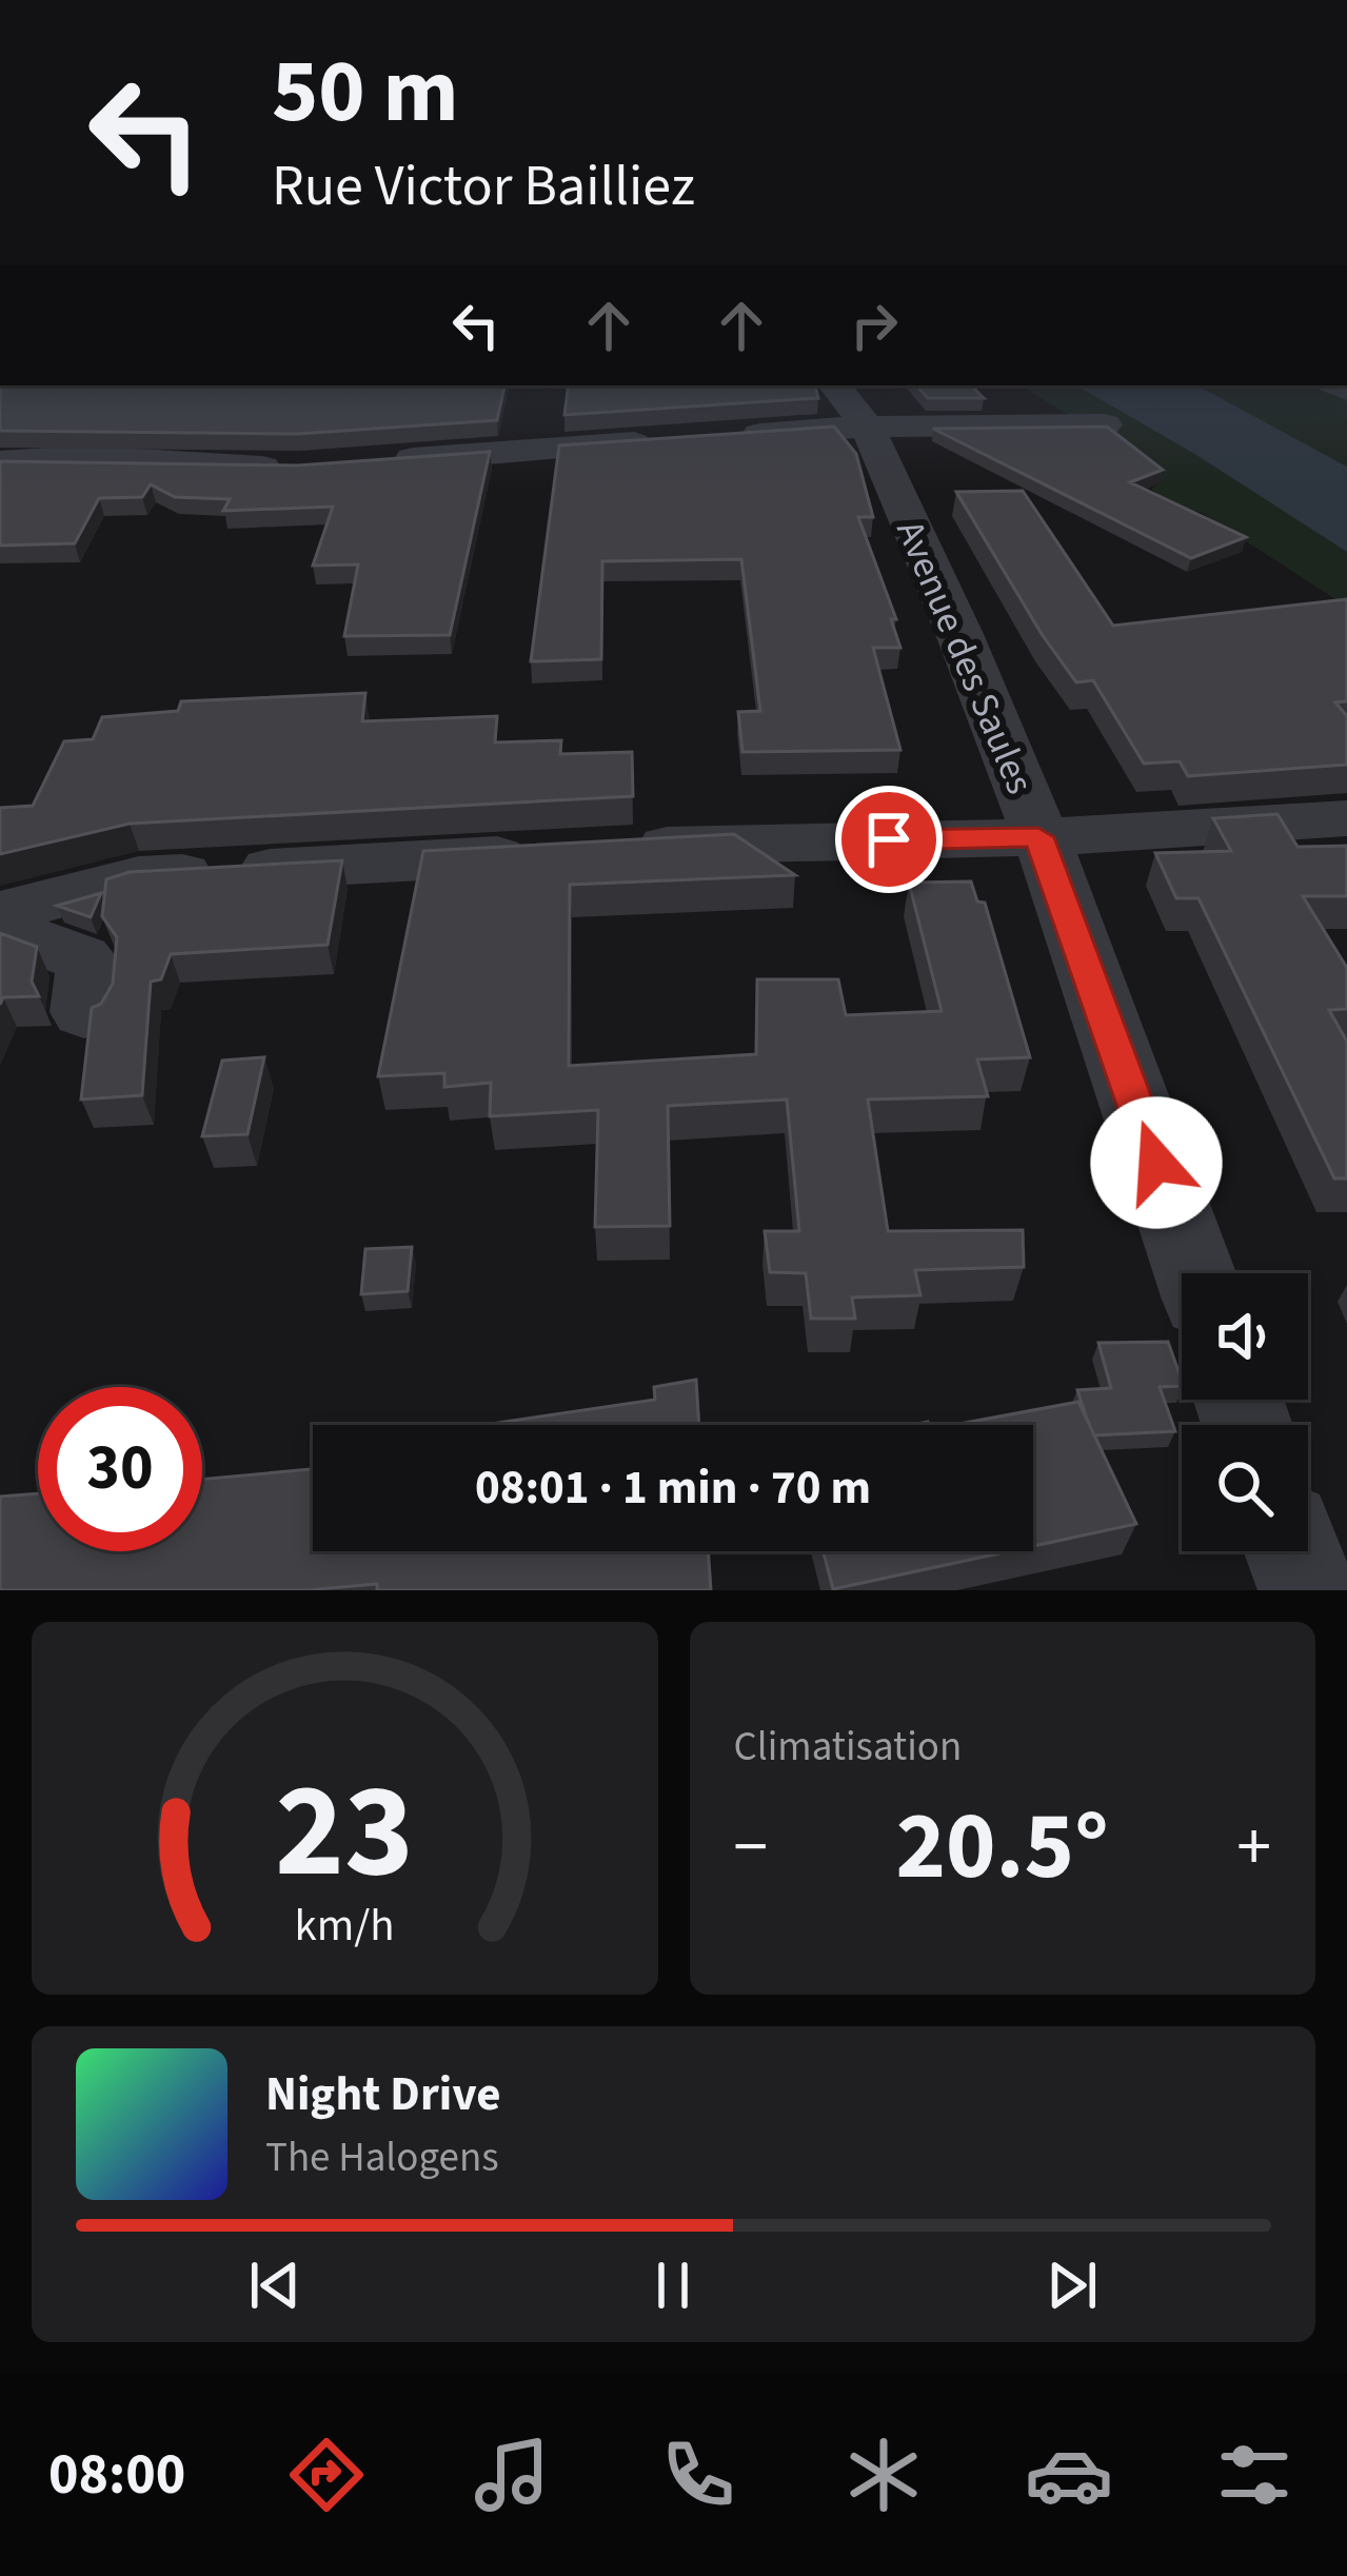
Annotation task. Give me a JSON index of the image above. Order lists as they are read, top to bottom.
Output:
{
  "streets": {
    "street": ["Avenue des Saules"]
  },
  "page": {
    "turn": ["50 m", "Rue Victor Bailliez"],
    "limit": "30",
    "trip": "08:01 · 1 min · 70 m",
    "tile": "Climatisation",
    "heat": ["−", "20.5°", "+"],
    "song": ["Night Drive", "The Halogens"],
    "tabs": "08:00",
    "gauge": ["23", "km/h"]
  }
}
